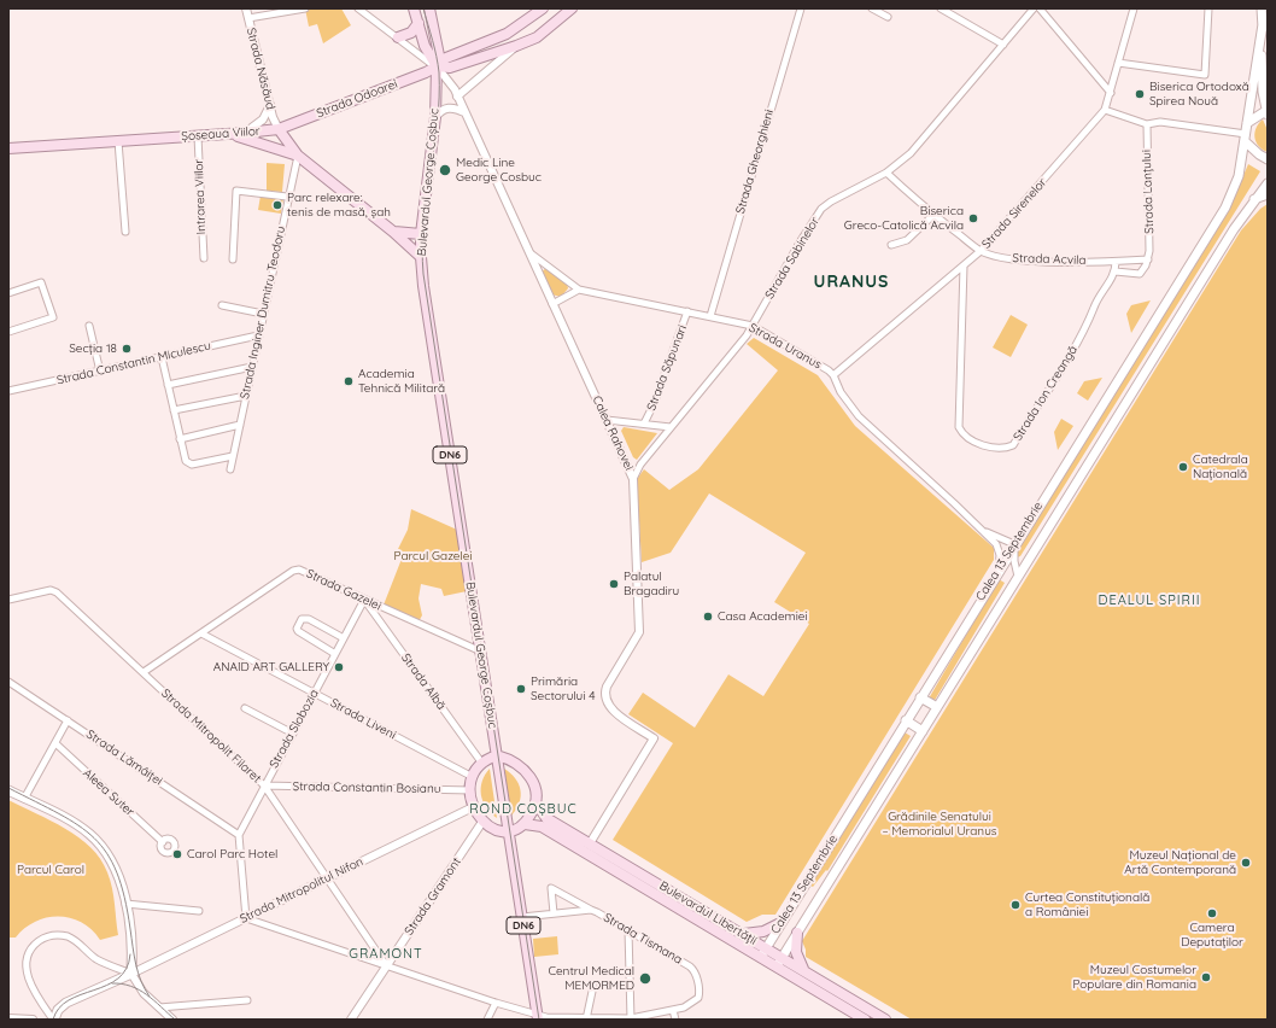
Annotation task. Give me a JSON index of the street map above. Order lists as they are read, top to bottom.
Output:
{
  "streets": {
    "main road": [
      "Strada Odoarei",
      "Șoseaua Viilor",
      "Bulevardul George Coșbuc",
      "Calea Rahovei",
      "DN6",
      "Calea 13 Septembrie",
      "Bulevardul Libertății"
    ],
    "street": [
      "Strada Năsăud",
      "Strada Gheorghieni",
      "Strada Lanțului",
      "Intrarea Viilor",
      "Strada Sirenelor",
      "Strada Sabinelor",
      "Strada Acvila",
      "Strada Inginer Dumitru Teodoru",
      "Strada Uranus",
      "Strada Constantin Miculescu",
      "Strada Săpunari",
      "Strada Ion Creangă",
      "Strada Gazelei",
      "Strada Albă",
      "Strada Liveni",
      "Strada Slobozia",
      "Strada Mitropolit Filaret",
      "Strada Lămâiței",
      "Strada Constantin Bosianu",
      "Aleea Suter",
      "Strada Mitropolitul Nifon",
      "Strada Gramont",
      "Strada Tismana"
    ]
  },
  "crossings": [
    ["Strada Năsăud", "Strada Odoarei"],
    ["Strada Năsăud", "Șoseaua Viilor"],
    ["Strada Odoarei", "Șoseaua Viilor"],
    ["Strada Odoarei", "Bulevardul George Coșbuc"],
    ["Strada Odoarei", "Calea Rahovei"],
    ["Strada Odoarei", "DN6"],
    ["Șoseaua Viilor", "Intrarea Viilor"],
    ["Strada Gheorghieni", "Strada Uranus"],
    ["Bulevardul George Coșbuc", "Calea Rahovei"],
    ["Bulevardul George Coșbuc", "DN6"],
    ["Bulevardul George Coșbuc", "Strada Gazelei"],
    ["Strada Lanțului", "Strada Acvila"],
    ["Strada Sirenelor", "Strada Acvila"],
    ["Strada Sirenelor", "Strada Uranus"],
    ["Strada Sirenelor", "Strada Ion Creangă"],
    ["Strada Sabinelor", "Strada Acvila"],
    ["Strada Sabinelor", "Strada Uranus"],
    ["Strada Sabinelor", "Calea Rahovei"],
    ["Strada Inginer Dumitru Teodoru", "Strada Constantin Miculescu"],
    ["Strada Uranus", "Strada Săpunari"],
    ["Strada Uranus", "Calea Rahovei"],
    ["Strada Uranus", "Calea 13 Septembrie"],
    ["Calea Rahovei", "DN6"],
    ["Calea Rahovei", "Bulevardul Libertății"],
    ["DN6", "Strada Tismana"],
    ["Calea 13 Septembrie", "Bulevardul Libertății"],
    ["Strada Gazelei", "Strada Albă"],
    ["Strada Gazelei", "Strada Liveni"],
    ["Strada Gazelei", "Strada Slobozia"],
    ["Strada Gazelei", "Strada Mitropolit Filaret"],
    ["Strada Albă", "Strada Slobozia"],
    ["Strada Liveni", "Strada Slobozia"],
    ["Strada Slobozia", "Strada Mitropolit Filaret"],
    ["Strada Slobozia", "Strada Lămâiței"],
    ["Strada Slobozia", "Strada Constantin Bosianu"],
    ["Strada Mitropolit Filaret", "Strada Constantin Bosianu"],
    ["Strada Mitropolit Filaret", "Strada Mitropolitul Nifon"],
    ["Strada Mitropolit Filaret", "Strada Gramont"]
  ],
  "districts": [
    "URANUS",
    "DEALUL SPIRII",
    "ROND COȘBUC",
    "GRAMONT"
  ],
  "parks": ["Parcul Gazelei", "Grădinile Senatului – Memorialul Uranus", "Parcul Carol"],
  "places": [
    "Biserica Ortodoxă Spirea Nouă",
    "Medic Line George Cosbuc",
    "Parc relexare: tenis de masă, șah",
    "Biserica Greco-Catolică Acvila",
    "Secția 18",
    "Academia Tehnică Militară",
    "Catedrala Națională",
    "Palatul Bragadiru",
    "Casa Academiei",
    "ANAID ART GALLERY",
    "Primăria Sectorului 4",
    "Carol Parc Hotel",
    "Muzeul Național de Artă Contemporană",
    "Curtea Constituțională a României",
    "Camera Deputaților",
    "Muzeul Costumelor Populare din Romania",
    "Centrul Medical MEMORMED"
  ]
}
